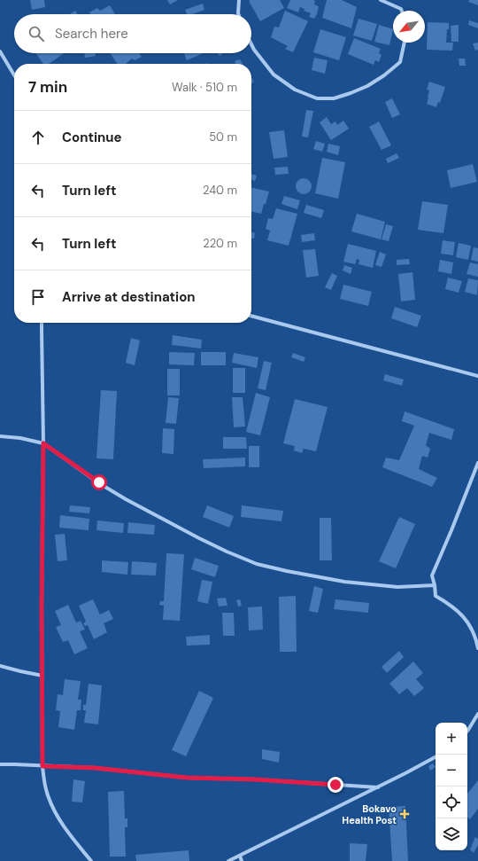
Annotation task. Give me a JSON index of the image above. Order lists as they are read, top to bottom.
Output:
{
  "places": {
    "health": ["Bokavo Health Post"]
  },
  "north": "bottom left",
  "page": {
    "search": "Search here",
    "heading": ["7 min", "Walk · 510 m"],
    "list": [
      ["Continue", "50 m"],
      ["Turn left", "240 m"],
      ["Turn left", "220 m"],
      "Arrive at destination"
    ],
    "map_buttons": ["+", "−"]
  }
}
